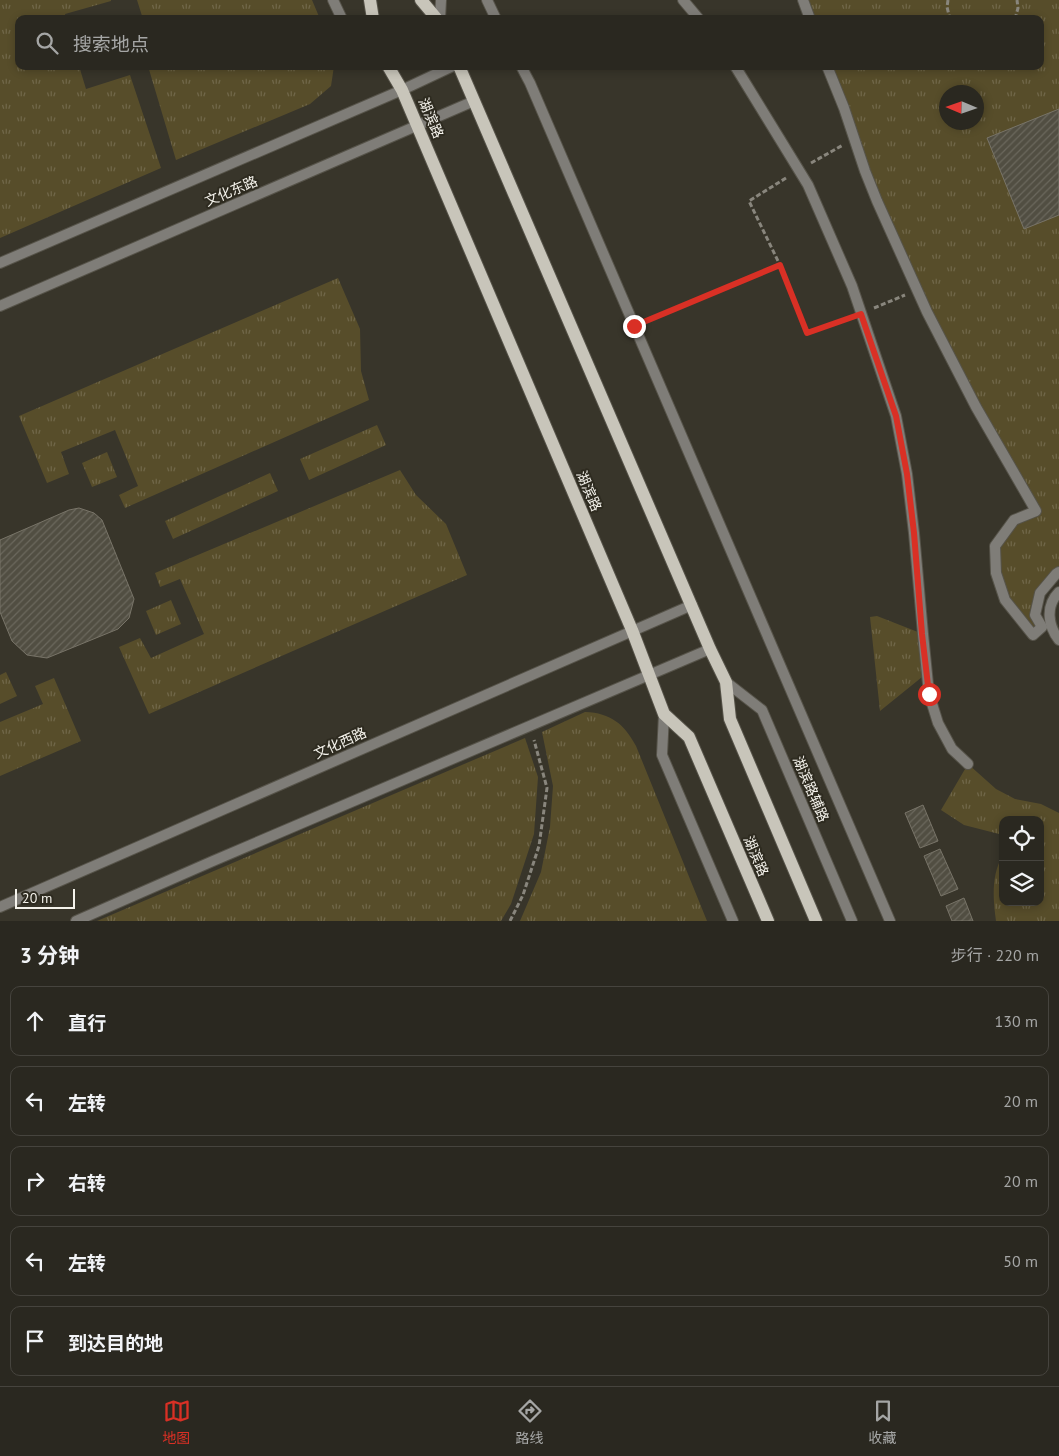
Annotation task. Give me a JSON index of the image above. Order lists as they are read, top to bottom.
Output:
{
  "streets": {
    "main road": ["湖滨路"],
    "street": ["文化东路", "文化西路", "湖滨路辅路"]
  },
  "crossings": [
    ["湖滨路", "文化东路"],
    ["湖滨路", "文化西路"]
  ],
  "scale_bar": "20 m",
  "north": "left",
  "page": {
    "search": "搜索地点",
    "scale": "20 m",
    "heading": ["3 分钟", "步行 · 220 m"],
    "list": [
      ["直行", "130 m"],
      ["左转", "20 m"],
      ["右转", "20 m"],
      ["左转", "50 m"],
      "到达目的地"
    ],
    "nav": ["地图", "路线", "收藏"]
  }
}
